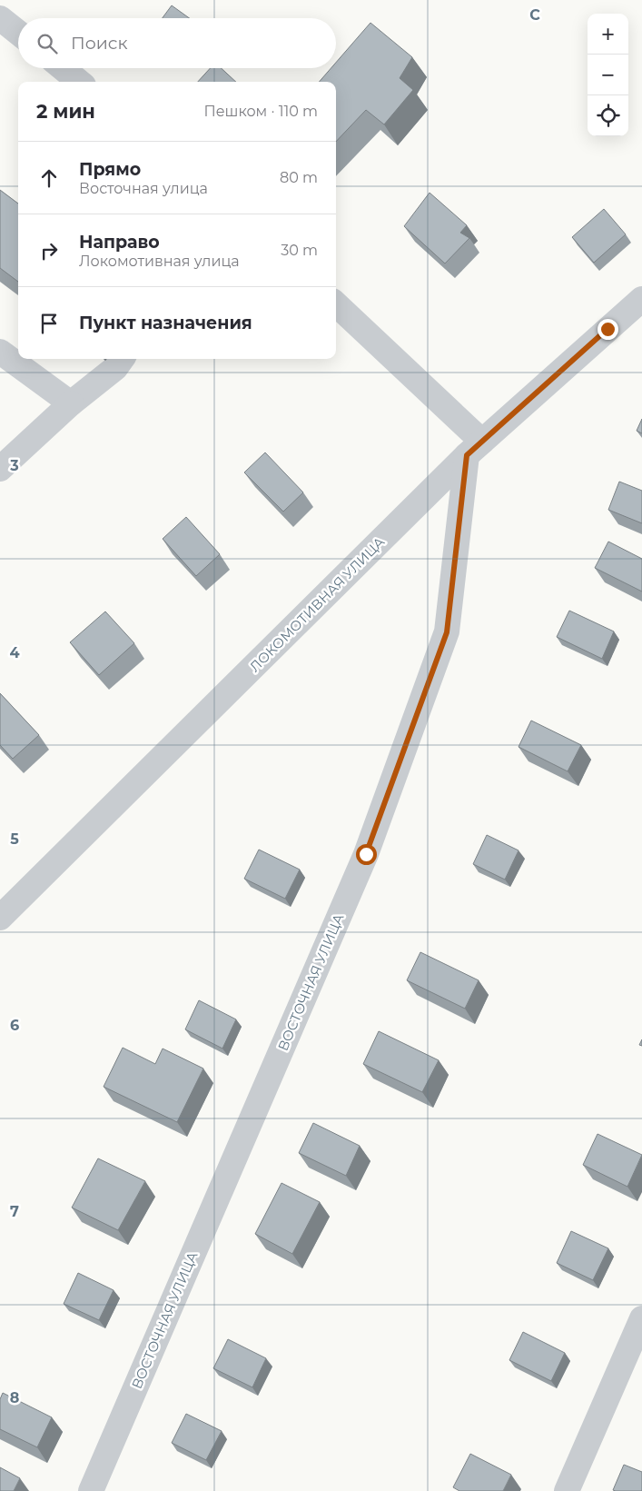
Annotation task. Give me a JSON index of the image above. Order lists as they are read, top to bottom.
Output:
{
  "streets": {
    "street": ["ЛОКОМОТИВНАЯ УЛИЦА", "ВОСТОЧНАЯ УЛИЦА"]
  },
  "crossings": [
    ["ЛОКОМОТИВНАЯ УЛИЦА", "ВОСТОЧНАЯ УЛИЦА"]
  ],
  "page": {
    "map_buttons": ["+", "−"],
    "search": "Поиск",
    "heading": ["2 мин", "Пешком · 110 m"],
    "list": [
      ["Прямо", "Восточная улица", "80 m"],
      ["Направо", "Локомотивная улица", "30 m"],
      "Пункт назначения"
    ]
  },
  "grid": {
    "columns": ["C"],
    "rows": [
      "3",
      "4",
      "5",
      "6",
      "7",
      "8"
    ]
  }
}
